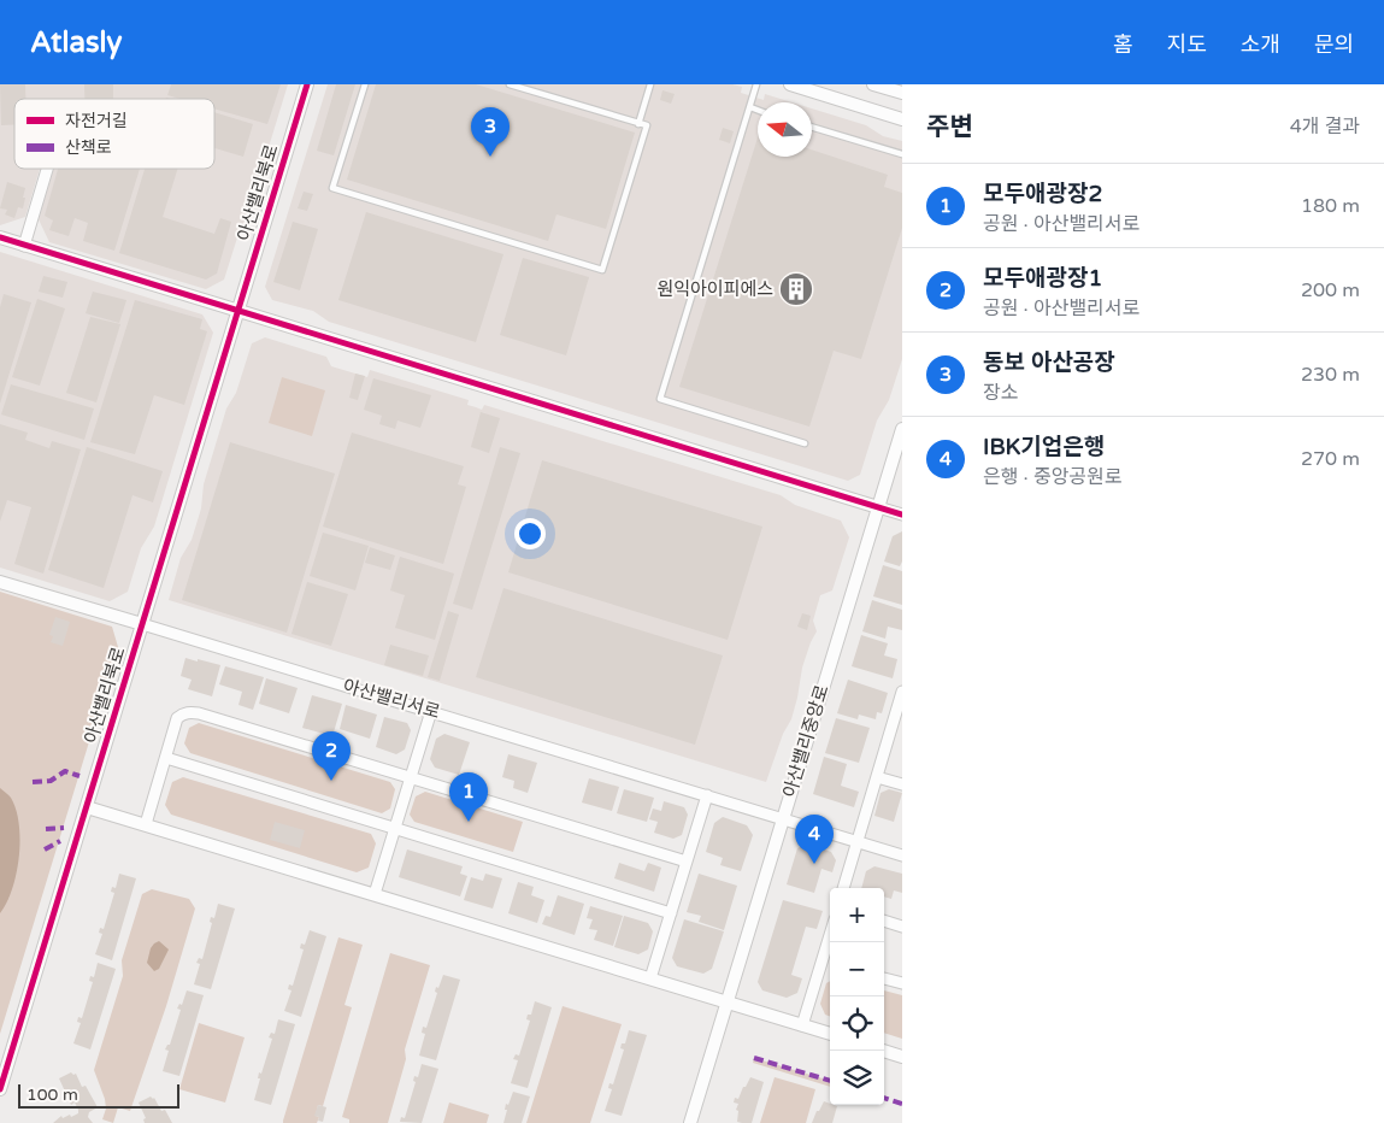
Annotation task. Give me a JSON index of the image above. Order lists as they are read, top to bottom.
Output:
{
  "streets": {
    "street": ["아산밸리북로", "아산밸리서로", "아산밸리중앙로"]
  },
  "crossings": [
    ["아산밸리북로", "아산밸리서로"],
    ["아산밸리서로", "아산밸리중앙로"]
  ],
  "places": {
    "building": ["원익아이피에스"]
  },
  "legend": ["자전거길", "산책로"],
  "scale_bar": "100 m",
  "north": "left",
  "page": {
    "header": "Atlasly",
    "nav": [
      "홈",
      "지도",
      "소개",
      "문의"
    ],
    "heading": ["주변", "4개 결과"],
    "pins": [
      "3",
      "2",
      "1",
      "4"
    ],
    "list": [
      {
        "mark": "1",
        "name": "모두애광장2",
        "note": "공원 · 아산밸리서로",
        "value": "180 m"
      },
      {
        "mark": "2",
        "name": "모두애광장1",
        "note": "공원 · 아산밸리서로",
        "value": "200 m"
      },
      {
        "mark": "3",
        "name": "동보 아산공장",
        "note": "장소",
        "value": "230 m"
      },
      {
        "mark": "4",
        "name": "IBK기업은행",
        "note": "은행 · 중앙공원로",
        "value": "270 m"
      }
    ],
    "map_buttons": ["+", "−"],
    "scale": "100 m"
  }
}
